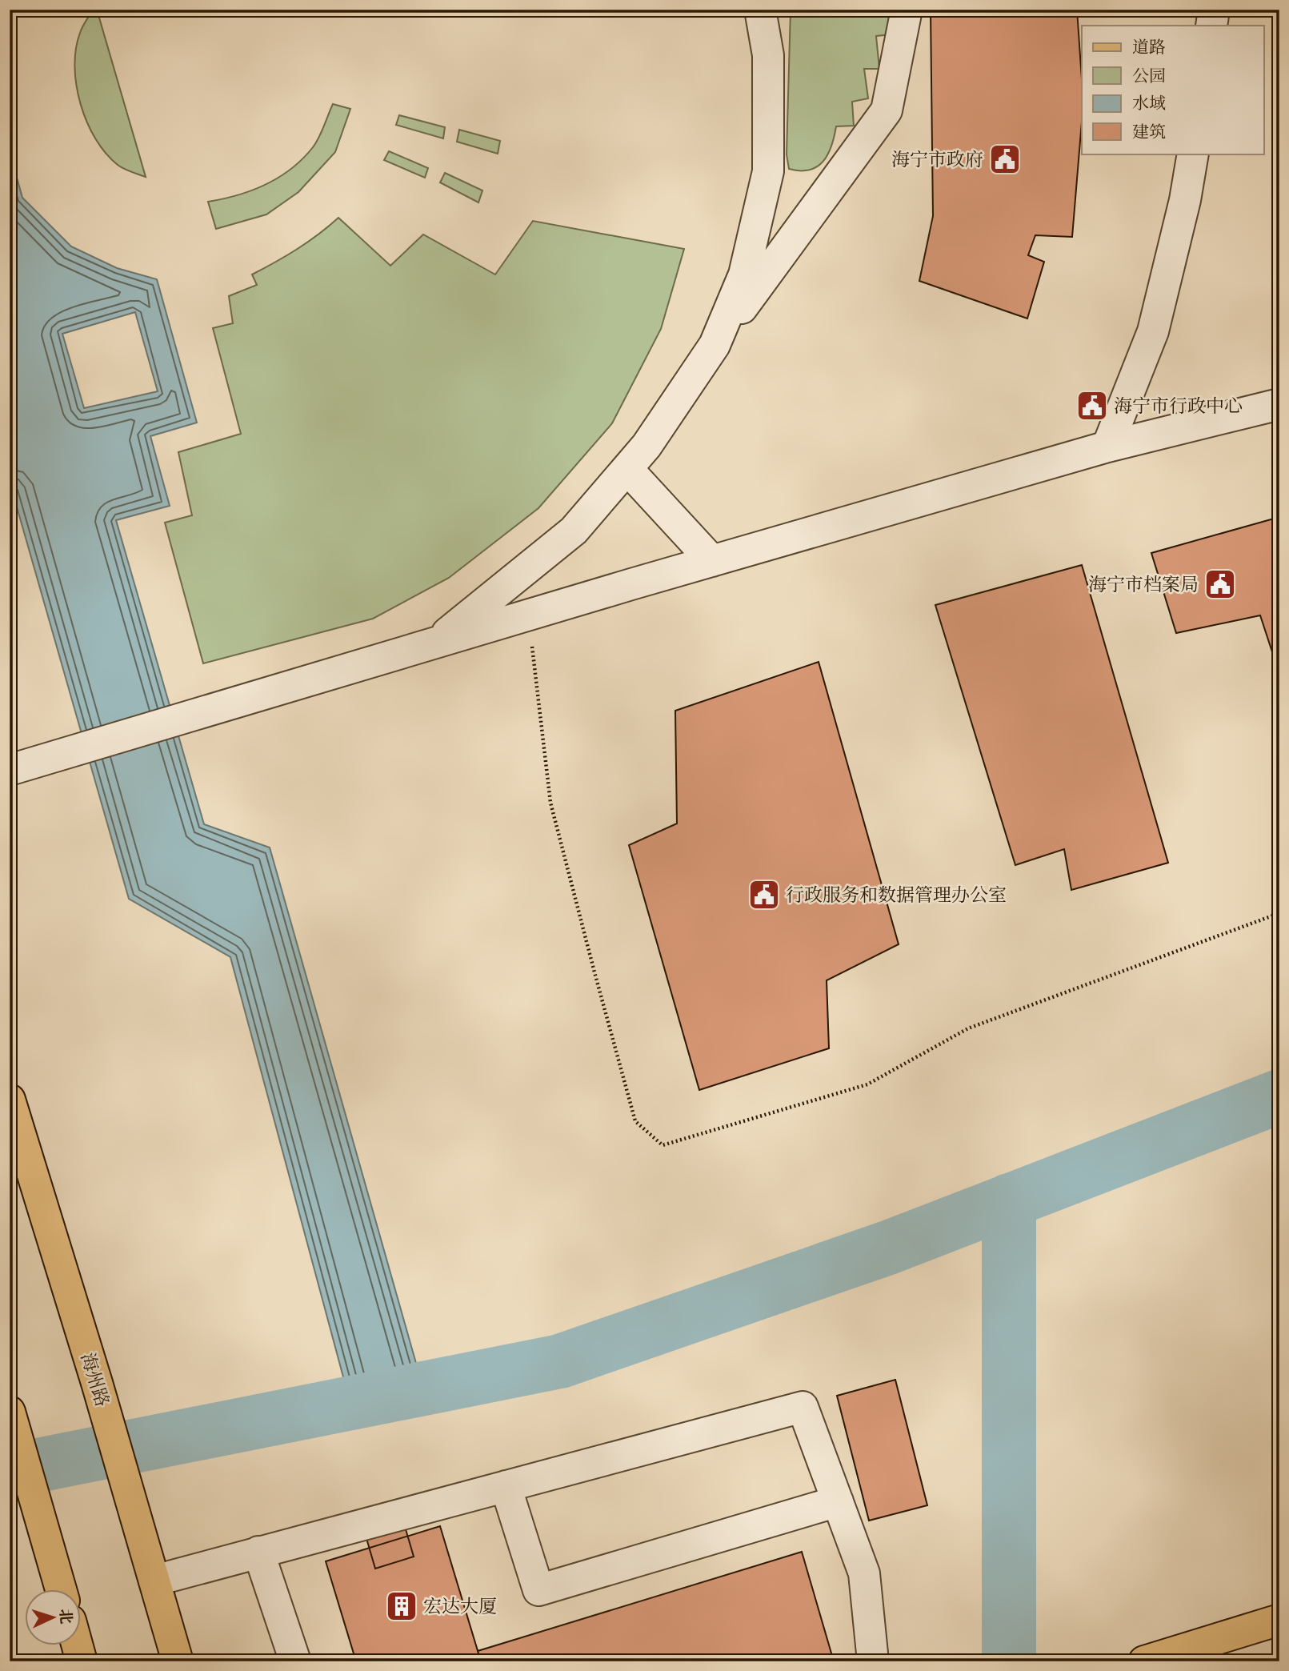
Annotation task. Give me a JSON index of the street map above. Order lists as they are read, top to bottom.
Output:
{
  "streets": {
    "main road": ["海州路"]
  },
  "places": {
    "public building": [
      "海宁市政府",
      "海宁市行政中心",
      "海宁市档案局",
      "行政服务和数据管理办公室"
    ],
    "building": ["宏达大厦"]
  },
  "legend": [
    "道路",
    "公园",
    "水域",
    "建筑"
  ],
  "north": "right"
}
